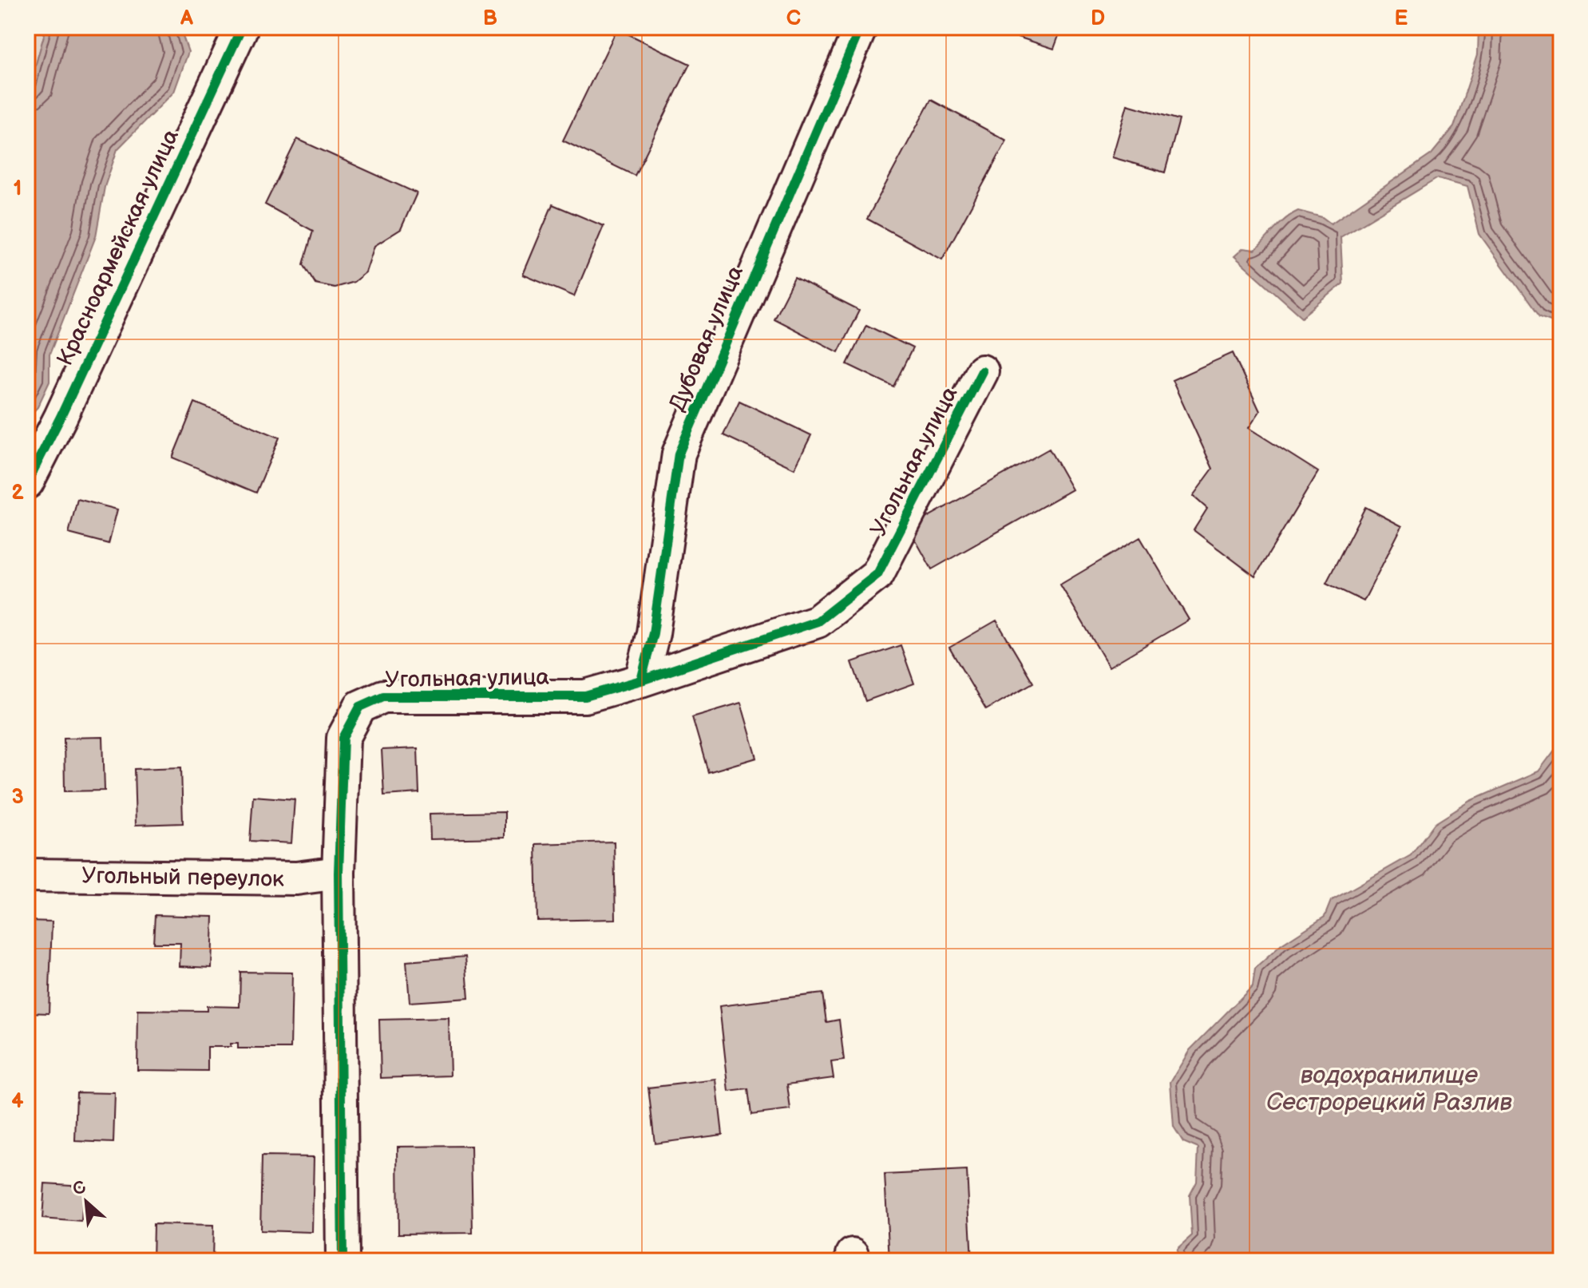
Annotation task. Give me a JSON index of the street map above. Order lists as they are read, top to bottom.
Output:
{
  "streets": {
    "street": [
      "Красноармейская улица",
      "Дубовая улица",
      "Угольная улица",
      "Угольный переулок"
    ]
  },
  "crossings": [
    ["Дубовая улица", "Угольная улица"],
    ["Угольная улица", "Угольный переулок"]
  ],
  "water": ["водохранилище Сестрорецкий Разлив"],
  "north": "top left",
  "grid": {
    "columns": [
      "A",
      "B",
      "C",
      "D",
      "E"
    ],
    "rows": [
      "1",
      "2",
      "3",
      "4"
    ]
  }
}
